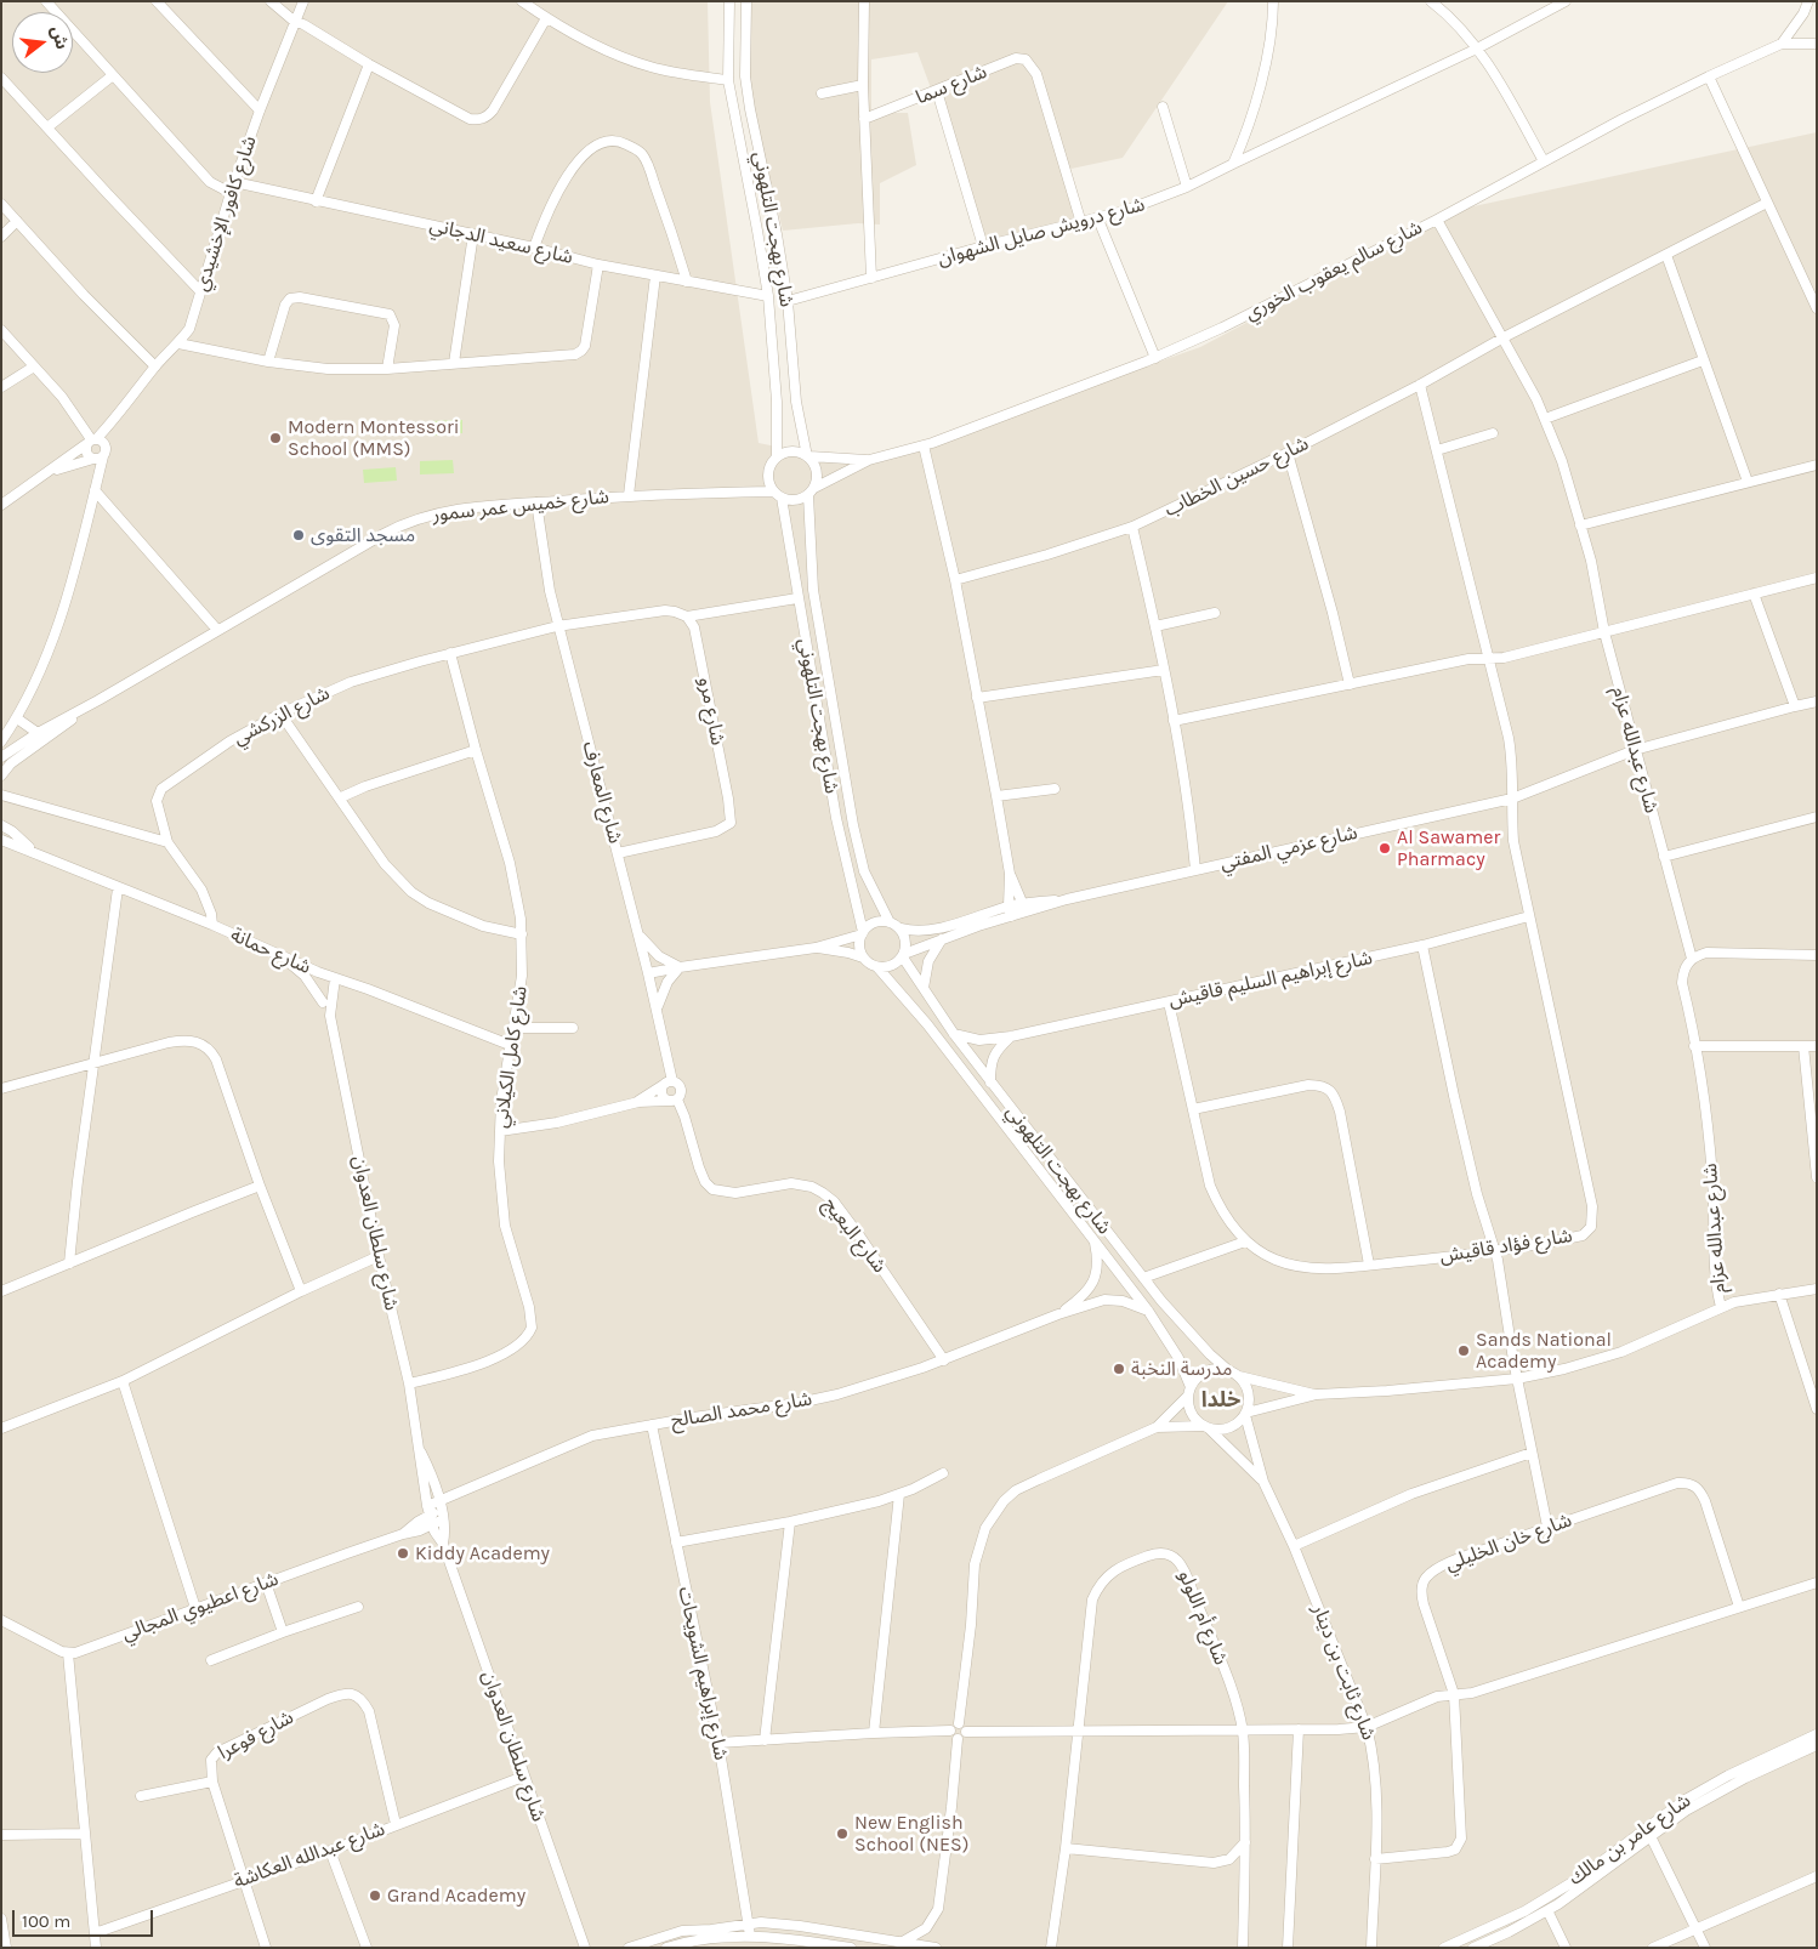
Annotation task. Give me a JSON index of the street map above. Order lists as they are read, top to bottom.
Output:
{
  "streets": {
    "street": [
      "شارع سما",
      "شارع كافور الإخشيدي",
      "شارع بهجت التلهوني",
      "شارع درويش صايل الشهوان",
      "شارع سعيد الدجاني",
      "شارع سالم يعقوب الخوري",
      "شارع حسين الخطاب",
      "شارع خميس عمر سمور",
      "شارع مرو",
      "شارع الزركشي",
      "شارع عبدالله عزام",
      "شارع المعارف",
      "شارع عزمي المفتي",
      "شارع حمانة",
      "شارع إبراهيم السليم قاقيش",
      "شارع كامل الكيلاني",
      "شارع سلطان العدوان",
      "شارع البعيج",
      "شارع فؤاد قاقيش",
      "شارع محمد الصالح",
      "شارع خان الخليلي",
      "شارع اعطيوي المجالي",
      "شارع أم اللولو",
      "شارع ثابت بن دينار",
      "شارع إبراهيم الشويحات",
      "شارع فوعرا",
      "شارع عامر بن مالك",
      "شارع عبدالله العكاشة"
    ]
  },
  "crossings": [
    ["شارع سما", "شارع درويش صايل الشهوان"],
    ["شارع كافور الإخشيدي", "شارع سعيد الدجاني"],
    ["شارع بهجت التلهوني", "شارع درويش صايل الشهوان"],
    ["شارع بهجت التلهوني", "شارع سعيد الدجاني"],
    ["شارع بهجت التلهوني", "شارع سالم يعقوب الخوري"],
    ["شارع بهجت التلهوني", "شارع خميس عمر سمور"],
    ["شارع بهجت التلهوني", "شارع عزمي المفتي"],
    ["شارع بهجت التلهوني", "شارع إبراهيم السليم قاقيش"],
    ["شارع بهجت التلهوني", "شارع محمد الصالح"],
    ["شارع بهجت التلهوني", "شارع ثابت بن دينار"],
    ["شارع سالم يعقوب الخوري", "شارع خميس عمر سمور"],
    ["شارع سالم يعقوب الخوري", "شارع عبدالله عزام"],
    ["شارع حسين الخطاب", "شارع عبدالله عزام"],
    ["شارع حسين الخطاب", "شارع فؤاد قاقيش"],
    ["شارع خميس عمر سمور", "شارع المعارف"],
    ["شارع مرو", "شارع المعارف"],
    ["شارع الزركشي", "شارع المعارف"],
    ["شارع الزركشي", "شارع حمانة"],
    ["شارع الزركشي", "شارع كامل الكيلاني"],
    ["شارع عبدالله عزام", "شارع عزمي المفتي"],
    ["شارع عزمي المفتي", "شارع فؤاد قاقيش"],
    ["شارع حمانة", "شارع كامل الكيلاني"],
    ["شارع حمانة", "شارع سلطان العدوان"],
    ["شارع إبراهيم السليم قاقيش", "شارع فؤاد قاقيش"],
    ["شارع كامل الكيلاني", "شارع سلطان العدوان"],
    ["شارع سلطان العدوان", "شارع محمد الصالح"],
    ["شارع سلطان العدوان", "شارع اعطيوي المجالي"],
    ["شارع سلطان العدوان", "شارع عبدالله العكاشة"],
    ["شارع البعيج", "شارع محمد الصالح"],
    ["شارع محمد الصالح", "شارع اعطيوي المجالي"],
    ["شارع محمد الصالح", "شارع إبراهيم الشويحات"],
    ["شارع خان الخليلي", "شارع ثابت بن دينار"],
    ["شارع فوعرا", "شارع عبدالله العكاشة"]
  ],
  "districts": ["خلدا"],
  "places": [
    "Modern Montessori School (MMS)",
    "مسجد التقوى",
    "Al Sawamer Pharmacy",
    "Sands National Academy",
    "مدرسة النخبة",
    "Kiddy Academy",
    "New English School (NES)",
    "Grand Academy"
  ],
  "scale_bar": "100 m",
  "north": "right"
}
